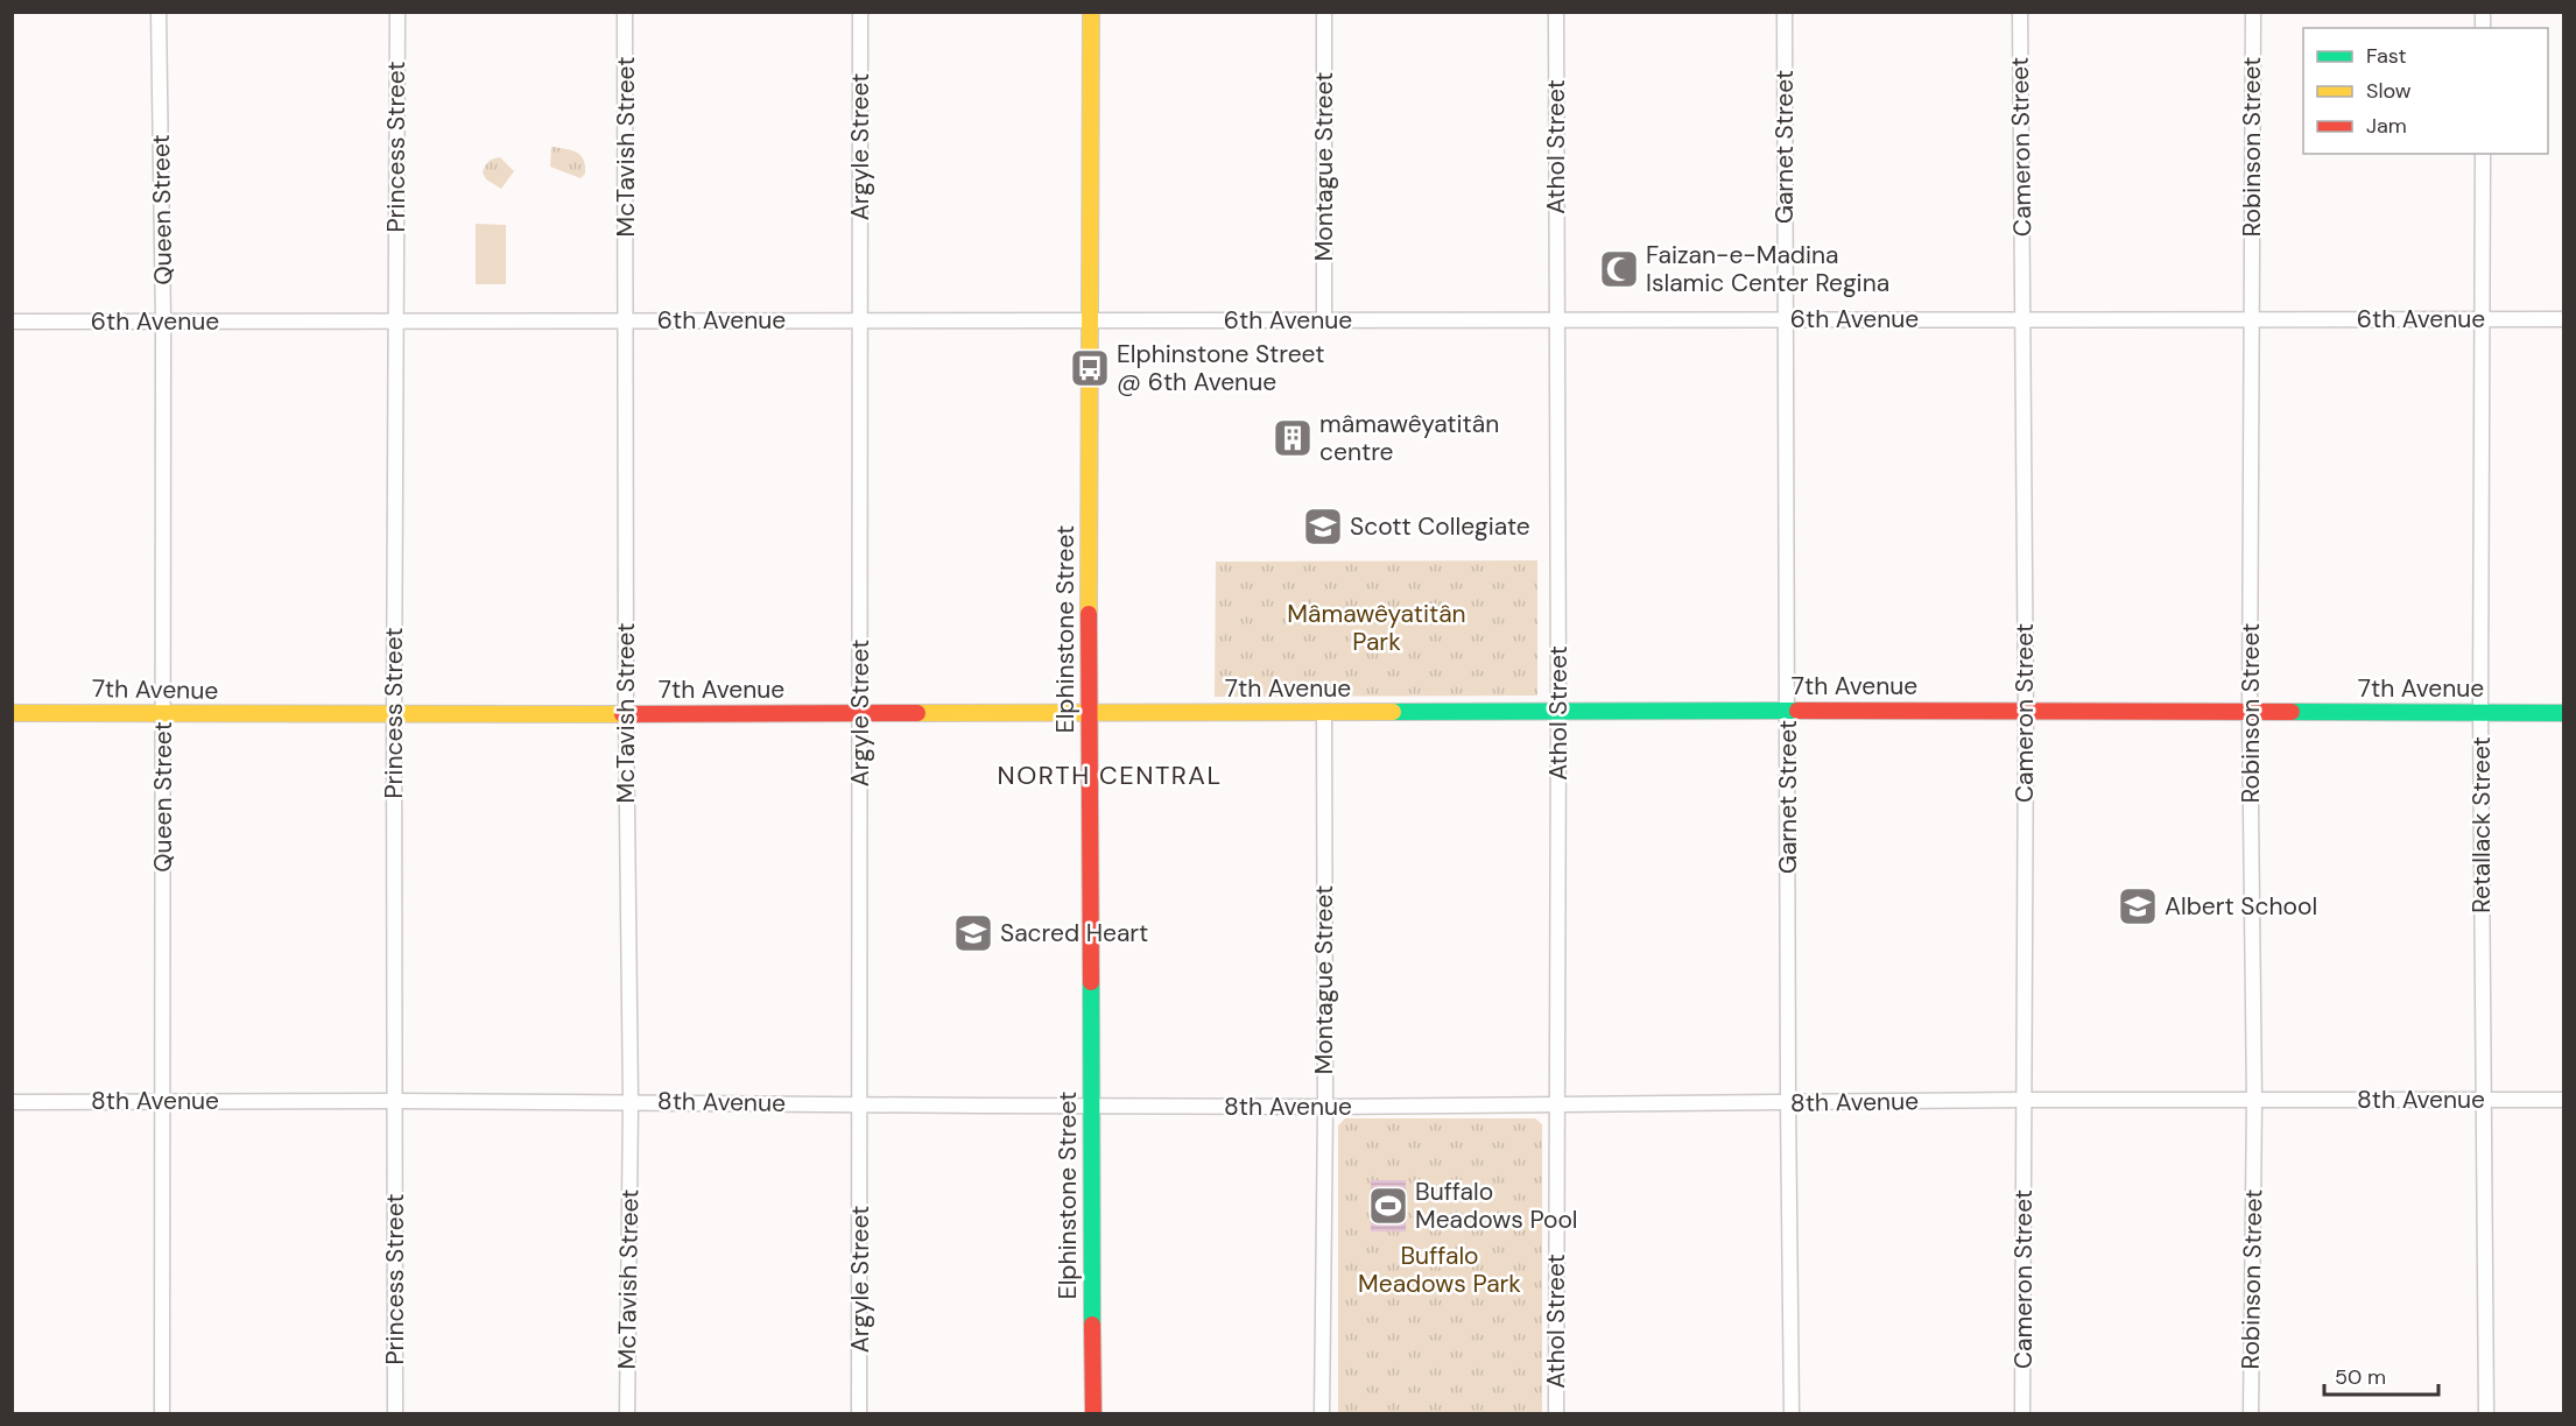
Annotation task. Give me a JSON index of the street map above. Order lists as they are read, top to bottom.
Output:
{
  "streets": {
    "street": [
      "Princess Street",
      "McTavish Street",
      "Argyle Street",
      "Athol Street",
      "Garnet Street",
      "Cameron Street",
      "Robinson Street",
      "Montague Street",
      "Queen Street",
      "6th Avenue",
      "Elphinstone Street",
      "7th Avenue",
      "Retallack Street",
      "8th Avenue"
    ]
  },
  "crossings": [
    ["Princess Street", "6th Avenue"],
    ["Princess Street", "7th Avenue"],
    ["Princess Street", "8th Avenue"],
    ["McTavish Street", "6th Avenue"],
    ["McTavish Street", "7th Avenue"],
    ["McTavish Street", "8th Avenue"],
    ["Argyle Street", "6th Avenue"],
    ["Argyle Street", "7th Avenue"],
    ["Argyle Street", "8th Avenue"],
    ["Athol Street", "6th Avenue"],
    ["Athol Street", "7th Avenue"],
    ["Athol Street", "8th Avenue"],
    ["Garnet Street", "6th Avenue"],
    ["Garnet Street", "7th Avenue"],
    ["Garnet Street", "8th Avenue"],
    ["Cameron Street", "6th Avenue"],
    ["Cameron Street", "7th Avenue"],
    ["Cameron Street", "8th Avenue"],
    ["Robinson Street", "6th Avenue"],
    ["Robinson Street", "7th Avenue"],
    ["Robinson Street", "8th Avenue"],
    ["Montague Street", "6th Avenue"],
    ["Montague Street", "7th Avenue"],
    ["Montague Street", "8th Avenue"],
    ["Queen Street", "6th Avenue"],
    ["Queen Street", "7th Avenue"],
    ["Queen Street", "8th Avenue"],
    ["6th Avenue", "Elphinstone Street"],
    ["6th Avenue", "Retallack Street"],
    ["Elphinstone Street", "7th Avenue"],
    ["Elphinstone Street", "8th Avenue"],
    ["7th Avenue", "Retallack Street"],
    ["Retallack Street", "8th Avenue"]
  ],
  "districts": ["NORTH CENTRAL"],
  "parks": ["Mâmawêyatitân Park", "Buffalo Meadows Park"],
  "places": {
    "mosque": ["Faizan-e-Madina Islamic Center Regina"],
    "bus stop": ["Elphinstone Street @ 6th Avenue"],
    "building": ["mâmawêyatitân centre"],
    "school or university": ["Scott Collegiate", "Albert School", "Sacred Heart"],
    "sports": ["Buffalo Meadows Pool"]
  },
  "legend": ["Fast", "Slow", "Jam"],
  "scale_bar": "50 m"
}
